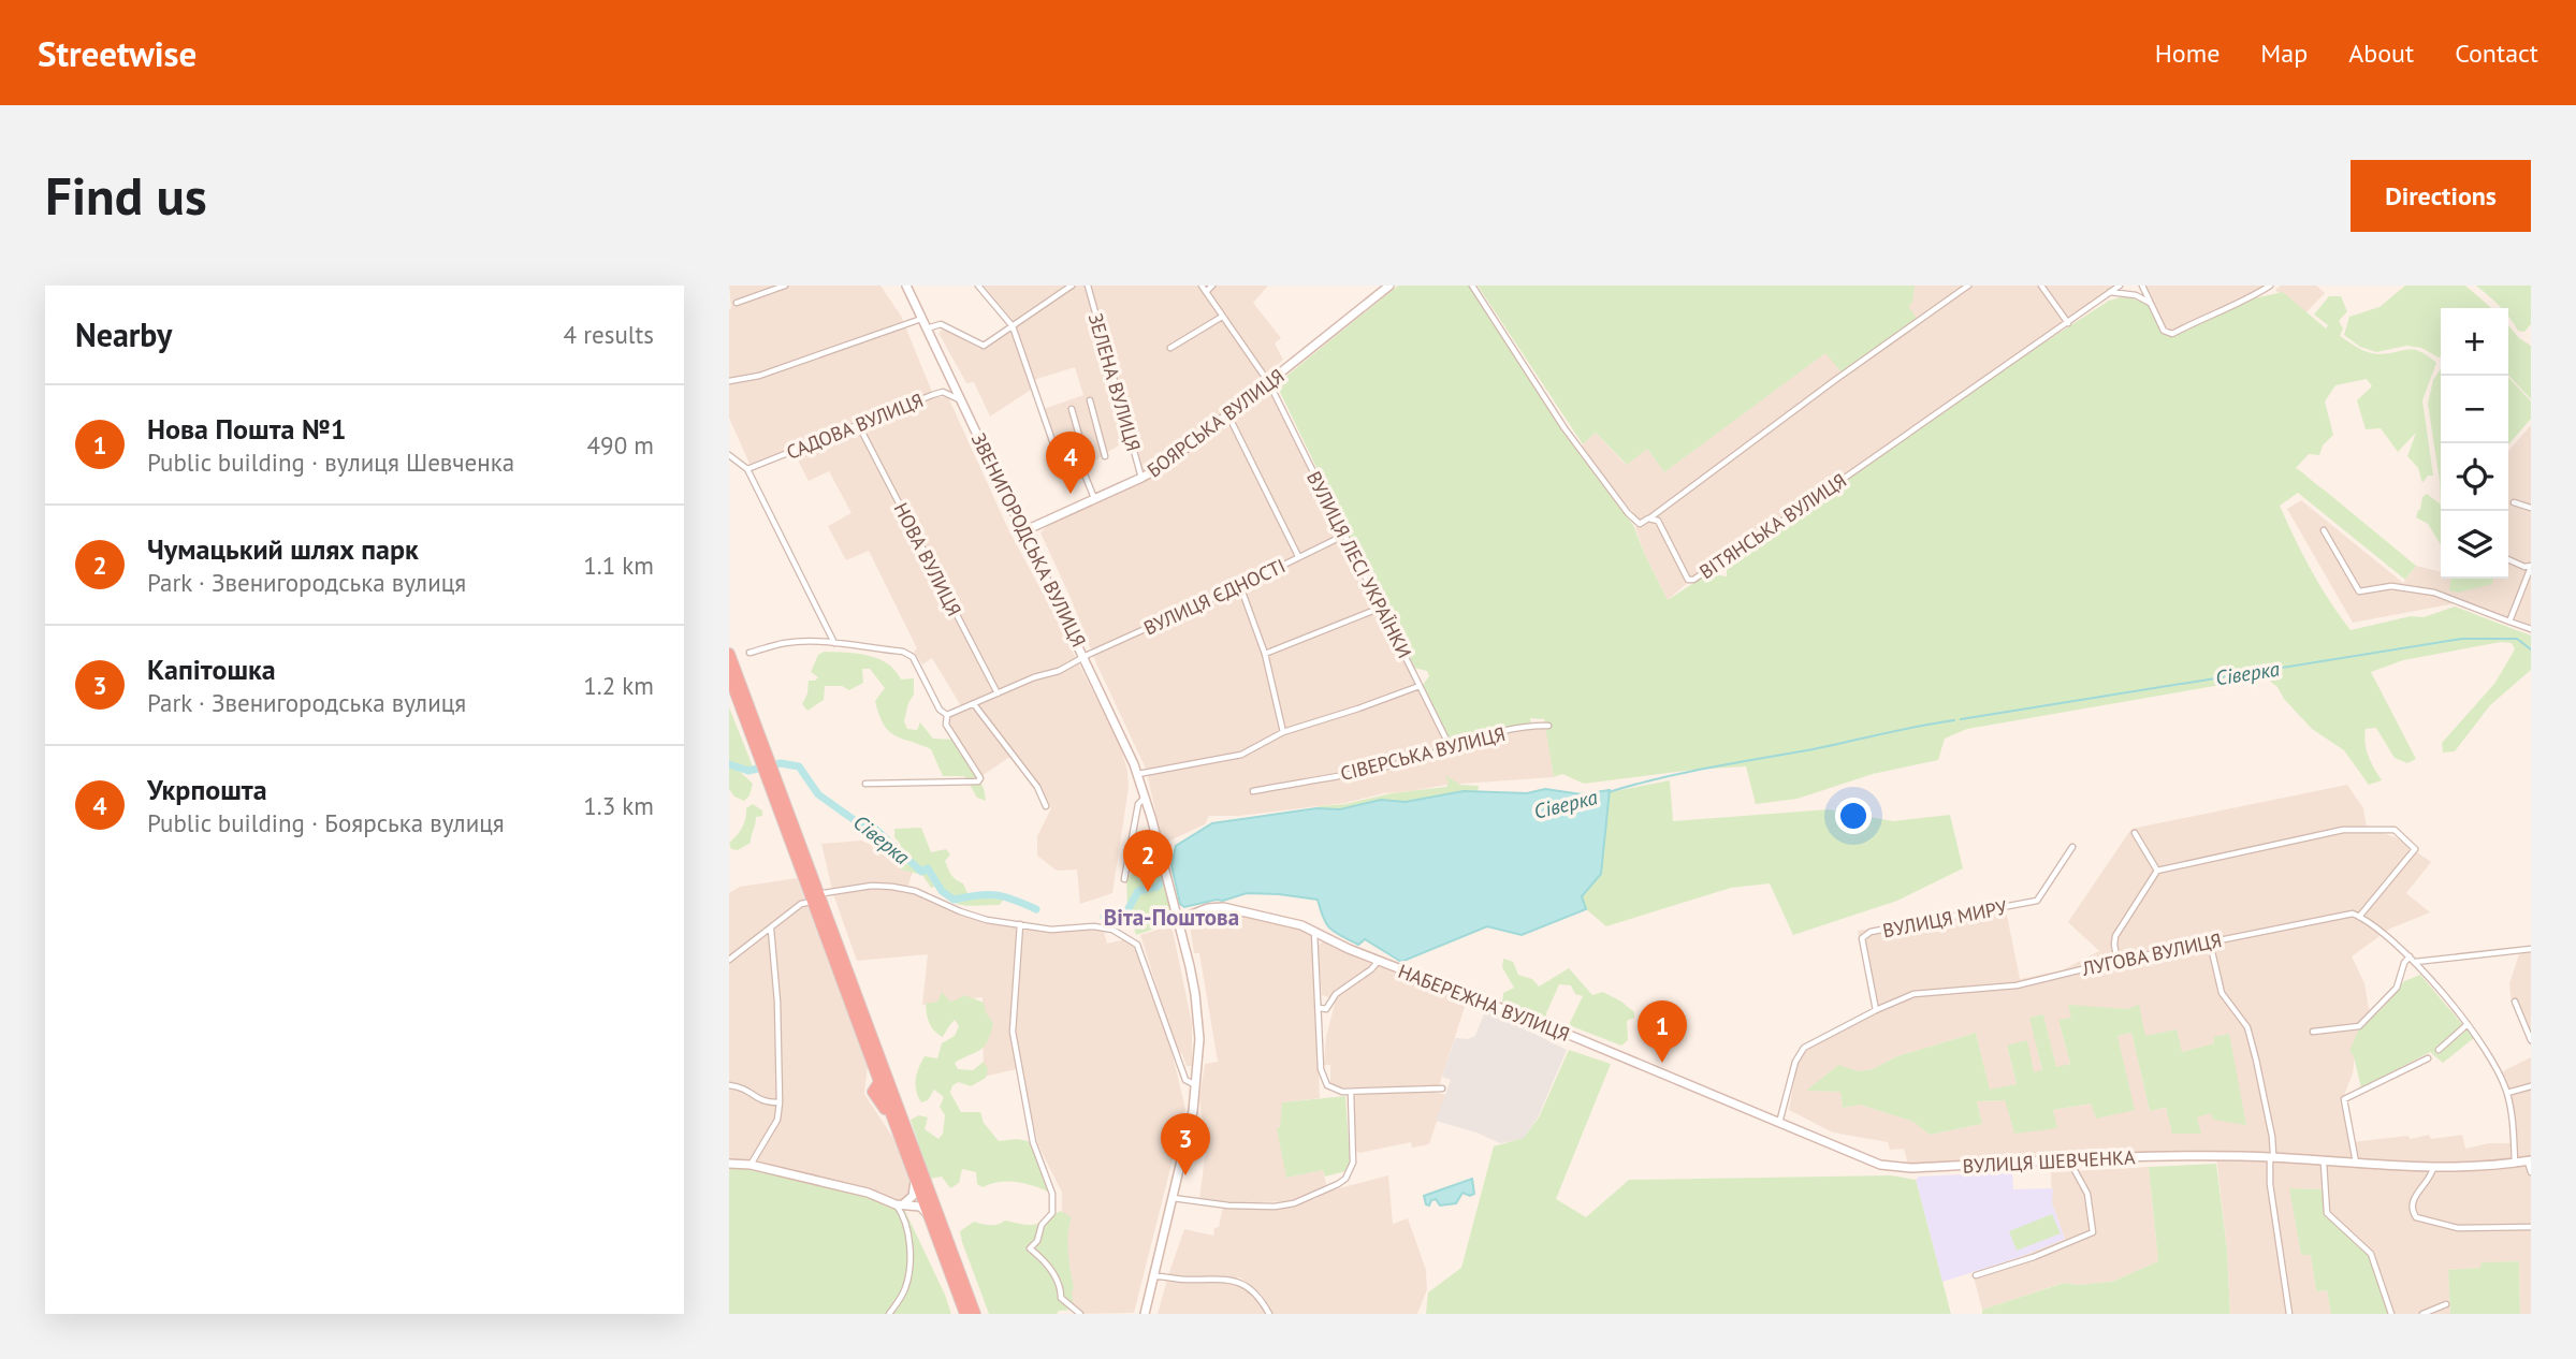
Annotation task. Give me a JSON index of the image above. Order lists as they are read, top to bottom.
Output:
{
  "streets": {
    "street": [
      "ЗЕЛЕНА ВУЛИЦЯ",
      "БОЯРСЬКА ВУЛИЦЯ",
      "САДОВА ВУЛИЦЯ",
      "ВІТЯНСЬКА ВУЛИЦЯ",
      "ЗВЕНИГОРОДСЬКА ВУЛИЦЯ",
      "НОВА ВУЛИЦЯ",
      "ВУЛИЦЯ ЛЕСІ УКРАЇНКИ",
      "ВУЛИЦЯ ЄДНОСТІ",
      "СІВЕРСЬКА ВУЛИЦЯ",
      "ВУЛИЦЯ МИРУ",
      "ЛУГОВА ВУЛИЦЯ",
      "НАБЕРЕЖНА ВУЛИЦЯ",
      "ВУЛИЦЯ ШЕВЧЕНКА"
    ]
  },
  "crossings": [
    ["ЗЕЛЕНА ВУЛИЦЯ", "БОЯРСЬКА ВУЛИЦЯ"],
    ["БОЯРСЬКА ВУЛИЦЯ", "ЗВЕНИГОРОДСЬКА ВУЛИЦЯ"],
    ["БОЯРСЬКА ВУЛИЦЯ", "ВУЛИЦЯ ЛЕСІ УКРАЇНКИ"],
    ["САДОВА ВУЛИЦЯ", "ЗВЕНИГОРОДСЬКА ВУЛИЦЯ"],
    ["САДОВА ВУЛИЦЯ", "НОВА ВУЛИЦЯ"],
    ["ЗВЕНИГОРОДСЬКА ВУЛИЦЯ", "ВУЛИЦЯ ЄДНОСТІ"],
    ["ЗВЕНИГОРОДСЬКА ВУЛИЦЯ", "НАБЕРЕЖНА ВУЛИЦЯ"],
    ["ВУЛИЦЯ ЛЕСІ УКРАЇНКИ", "ВУЛИЦЯ ЄДНОСТІ"],
    ["ВУЛИЦЯ ЛЕСІ УКРАЇНКИ", "СІВЕРСЬКА ВУЛИЦЯ"],
    ["ВУЛИЦЯ МИРУ", "ЛУГОВА ВУЛИЦЯ"],
    ["ЛУГОВА ВУЛИЦЯ", "ВУЛИЦЯ ШЕВЧЕНКА"],
    ["НАБЕРЕЖНА ВУЛИЦЯ", "ВУЛИЦЯ ШЕВЧЕНКА"]
  ],
  "districts": ["Віта-Поштова"],
  "water": ["Сіверка"],
  "page": {
    "header": "Streetwise",
    "nav": [
      "Home",
      "Map",
      "About",
      "Contact"
    ],
    "buttons": "Directions",
    "title": "Find us",
    "heading": ["Nearby", "4 results"],
    "map_buttons": ["+", "−"],
    "list": [
      {
        "mark": "1",
        "name": "Нова Пошта №1",
        "note": "Public building · вулиця Шевченка",
        "value": "490 m"
      },
      {
        "mark": "2",
        "name": "Чумацький шлях парк",
        "note": "Park · Звенигородська вулиця",
        "value": "1.1 km"
      },
      {
        "mark": "3",
        "name": "Капітошка",
        "note": "Park · Звенигородська вулиця",
        "value": "1.2 km"
      },
      {
        "mark": "4",
        "name": "Укрпошта",
        "note": "Public building · Боярська вулиця",
        "value": "1.3 km"
      }
    ],
    "pins": [
      "4",
      "2",
      "1",
      "3"
    ]
  }
}
